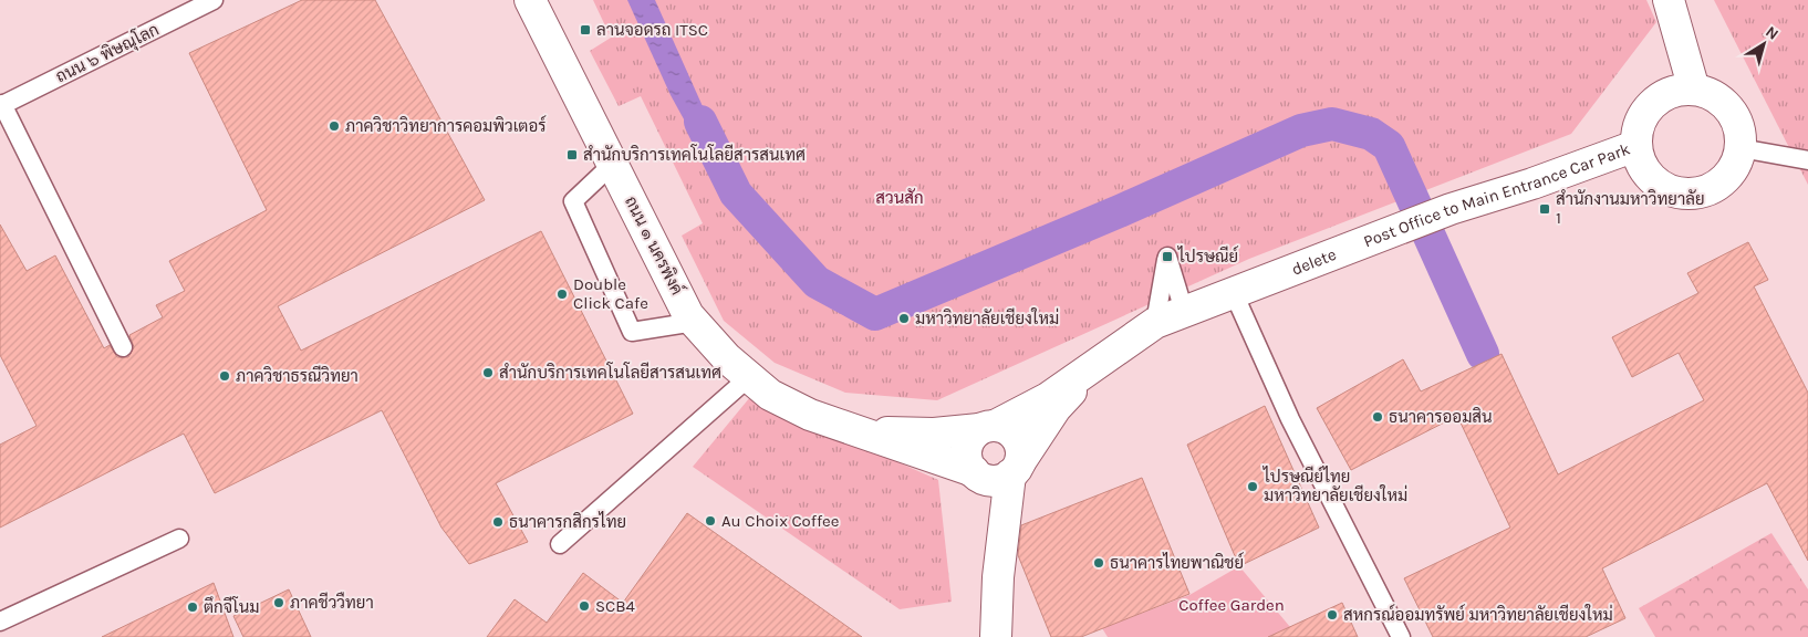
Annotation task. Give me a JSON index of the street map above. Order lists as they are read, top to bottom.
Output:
{
  "streets": {
    "street": ["ถนน ๑ นครพิงค์"],
    "lane": ["ถนน ๖ พิษณุโลก", "Post Office to Main Entrance Car Park"]
  },
  "parks": ["สวนสัก", "Coffee Garden"],
  "places": {
    "transit": [
      "ลานจอดรถ ITSC",
      "สํานักบริการเทคโนโลยีสารสนเทศ",
      "สํานักงานมหาวิทยาลัย 1",
      "ไปรษณีย์"
    ],
    "other": [
      "ภาควิชาวิทยาการคอมพิวเตอร์",
      "Double Click Cafe",
      "มหาวิทยาลัยเชียงใหม่",
      "สำนักบริการเทคโนโลยีสารสนเทศ",
      "ภาควิชาธรณีวิทยา",
      "ธนาคารออมสิน",
      "ไปรษณีย์ไทย มหาวิทยาลัยเชียงใหม่",
      "Au Choix Coffee",
      "ธนาคารกสิกรไทย",
      "ธนาคารไทยพาณิชย์",
      "ภาคชีววืทยา",
      "SCB4",
      "ตึกจีโนม",
      "สหกรณ์ออมทรัพย์ มหาวิทยาลัยเชียงใหม่"
    ]
  },
  "north": "top right"
}
